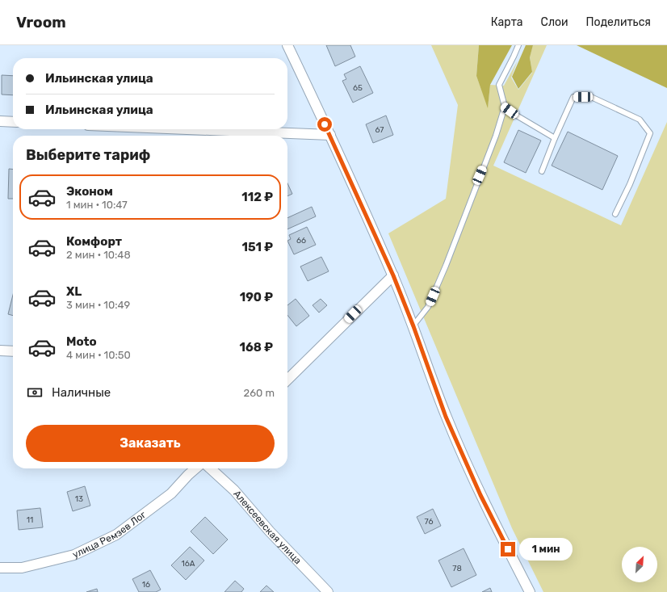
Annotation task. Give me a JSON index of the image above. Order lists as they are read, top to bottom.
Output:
{
  "streets": {
    "street": ["Алексеевская улица", "улица Ремзев Лог"]
  },
  "house_numbers": [
    "65",
    "67",
    "66",
    "13",
    "11",
    "76",
    "16А",
    "78",
    "16"
  ],
  "north": "top right",
  "page": {
    "header": "Vroom",
    "nav": ["Карта", "Слои", "Поделиться"],
    "banner": ["Ильинская улица", "Ильинская улица"],
    "heading": "Выберите тариф",
    "list": [
      {
        "name": "Эконом",
        "note": "1 мин · 10:47",
        "value": "112 ₽"
      },
      {
        "name": "Комфорт",
        "note": "2 мин · 10:48",
        "value": "151 ₽"
      },
      {
        "name": "XL",
        "note": "3 мин · 10:49",
        "value": "190 ₽"
      },
      {
        "name": "Moto",
        "note": "4 мин · 10:50",
        "value": "168 ₽"
      }
    ],
    "pay": ["Наличные", "260 m"],
    "buttons": "Заказать",
    "bubble": "1 мин"
  }
}
